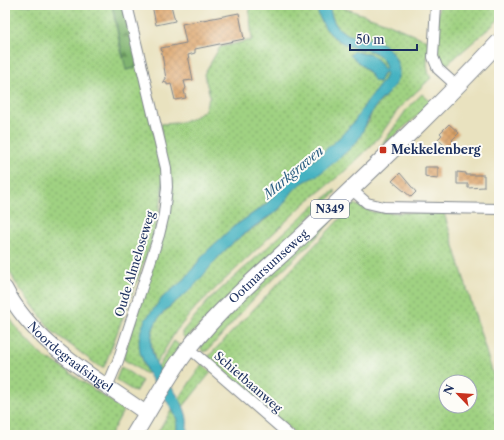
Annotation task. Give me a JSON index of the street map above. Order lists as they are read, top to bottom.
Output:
{
  "streets": {
    "main road": ["N349", "Ootmarsumseweg", "Noordegraafsingel"],
    "street": ["Oude Almeloseweg", "Schietbaanweg"]
  },
  "crossings": [
    ["N349", "Ootmarsumseweg"],
    ["N349", "Noordegraafsingel"],
    ["Oude Almeloseweg", "Noordegraafsingel"],
    ["Ootmarsumseweg", "Noordegraafsingel"],
    ["Ootmarsumseweg", "Schietbaanweg"]
  ],
  "water": ["Markgraven"],
  "places": {
    "transit": ["Mekkelenberg"]
  },
  "scale_bar": "50 m",
  "north": "top left"
}
